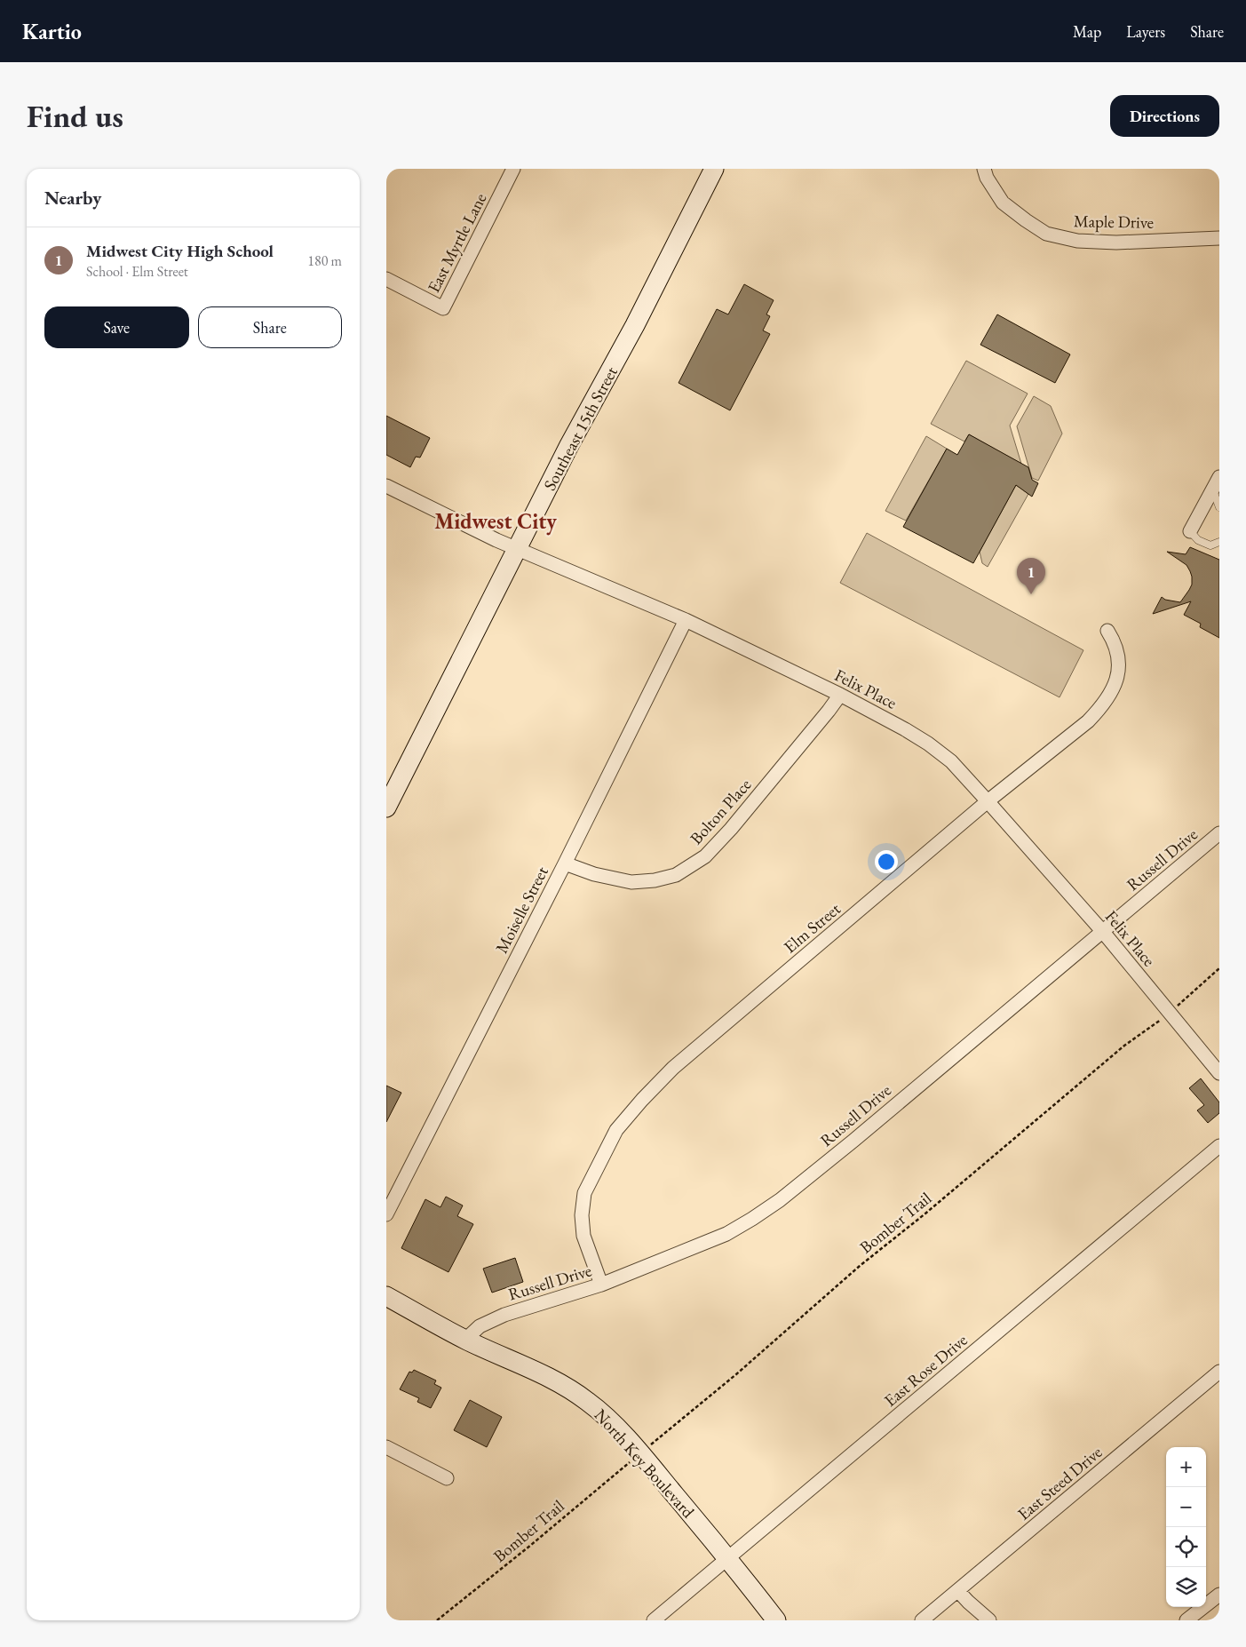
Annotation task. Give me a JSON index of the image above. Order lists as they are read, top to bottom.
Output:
{
  "streets": {
    "main road": ["Southeast 15th Street", "North Key Boulevard"],
    "street": [
      "Maple Drive",
      "East Myrtle Lane",
      "Felix Place",
      "Bolton Place",
      "Russell Drive",
      "Moiselle Street",
      "Elm Street",
      "East Rose Drive",
      "East Steed Drive"
    ],
    "path": ["Bomber Trail"]
  },
  "crossings": [
    ["Southeast 15th Street", "Felix Place"],
    ["Felix Place", "Bolton Place"],
    ["Felix Place", "Russell Drive"],
    ["Felix Place", "Moiselle Street"],
    ["Felix Place", "Elm Street"],
    ["Bolton Place", "Moiselle Street"],
    ["Russell Drive", "Elm Street"],
    ["Russell Drive", "North Key Boulevard"],
    ["East Rose Drive", "North Key Boulevard"]
  ],
  "districts": ["Midwest City"],
  "page": {
    "header": "Kartio",
    "nav": ["Map", "Layers", "Share"],
    "buttons": [
      "Directions",
      ["Save", "Share"]
    ],
    "title": "Find us",
    "heading": "Nearby",
    "list": [
      {
        "mark": "1",
        "name": "Midwest City High School",
        "note": "School · Elm Street",
        "value": "180 m"
      }
    ],
    "pins": "1",
    "map_buttons": ["+", "−"]
  }
}
